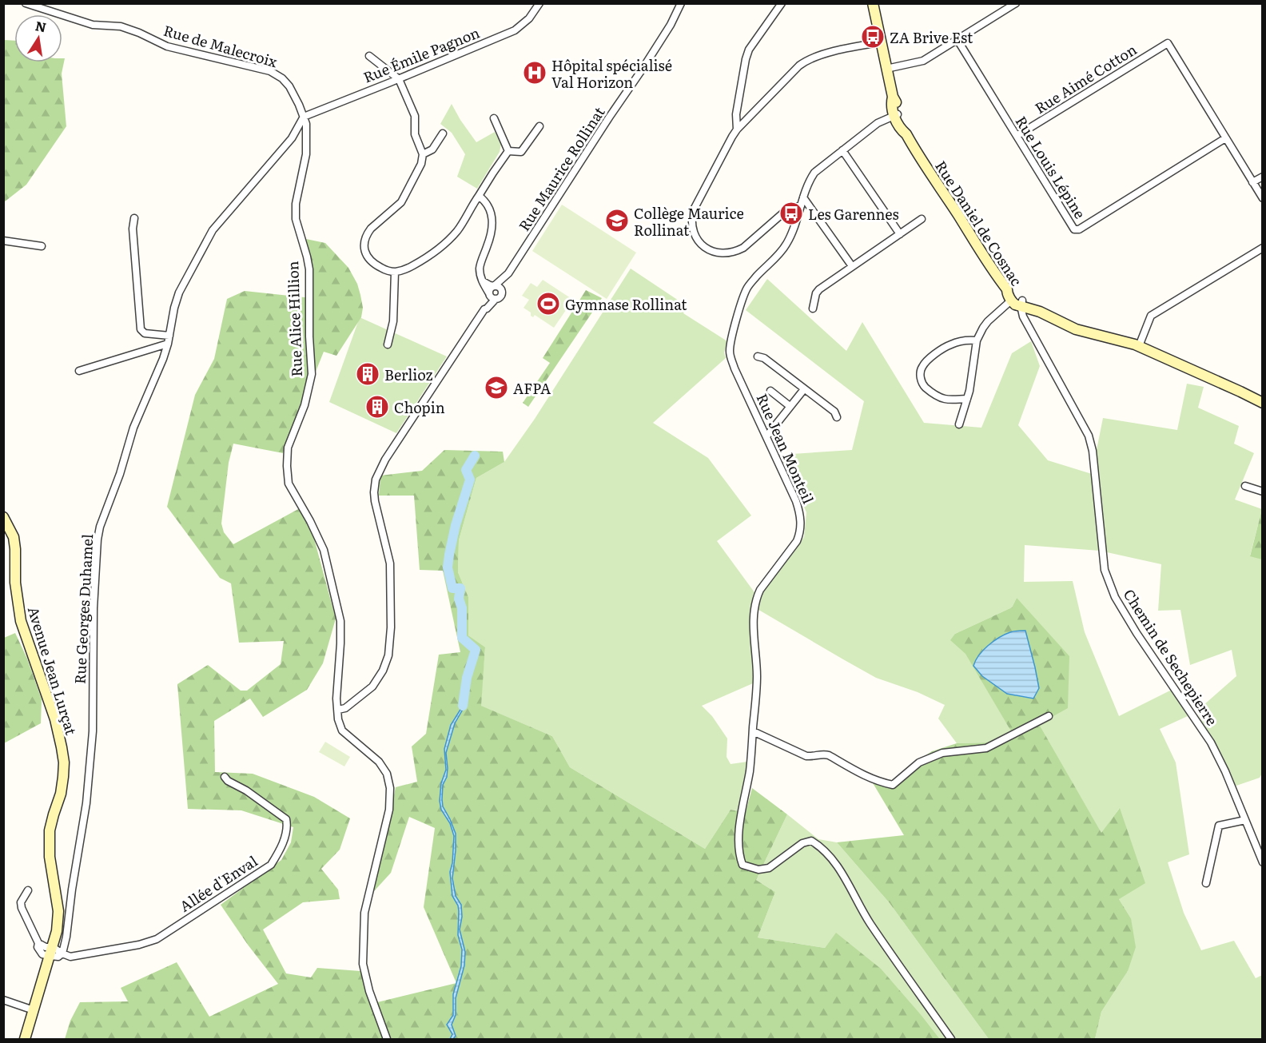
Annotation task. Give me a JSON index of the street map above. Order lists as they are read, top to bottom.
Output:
{
  "streets": {
    "street": [
      "Rue de Malecroix",
      "Rue Émile Pagnon",
      "Rue Aimé Cotton",
      "Rue Louis Lépine",
      "Rue Maurice Rollinat",
      "Rue Daniel de Cosnac",
      "Rue Alice Hillion",
      "Rue Jean Monteil",
      "Rue Georges Duhamel",
      "Chemin de Sechepierre",
      "Avenue Jean Lurçat",
      "Allée d'Enval"
    ]
  },
  "crossings": [
    ["Rue de Malecroix", "Rue Émile Pagnon"],
    ["Rue de Malecroix", "Rue Alice Hillion"],
    ["Rue de Malecroix", "Rue Georges Duhamel"],
    ["Rue Émile Pagnon", "Rue Alice Hillion"],
    ["Rue Émile Pagnon", "Rue Georges Duhamel"],
    ["Rue Aimé Cotton", "Rue Louis Lépine"],
    ["Rue Daniel de Cosnac", "Rue Jean Monteil"],
    ["Rue Daniel de Cosnac", "Chemin de Sechepierre"],
    ["Rue Alice Hillion", "Rue Georges Duhamel"],
    ["Rue Georges Duhamel", "Allée d'Enval"]
  ],
  "places": {
    "bus stop": ["ZA Brive Est", "Les Garennes"],
    "hospital": ["Hôpital spécialisé Val Horizon"],
    "school or university": ["Collège Maurice Rollinat", "AFPA"],
    "sports": ["Gymnase Rollinat"],
    "building": ["Berlioz", "Chopin"]
  },
  "north": "top"
}
